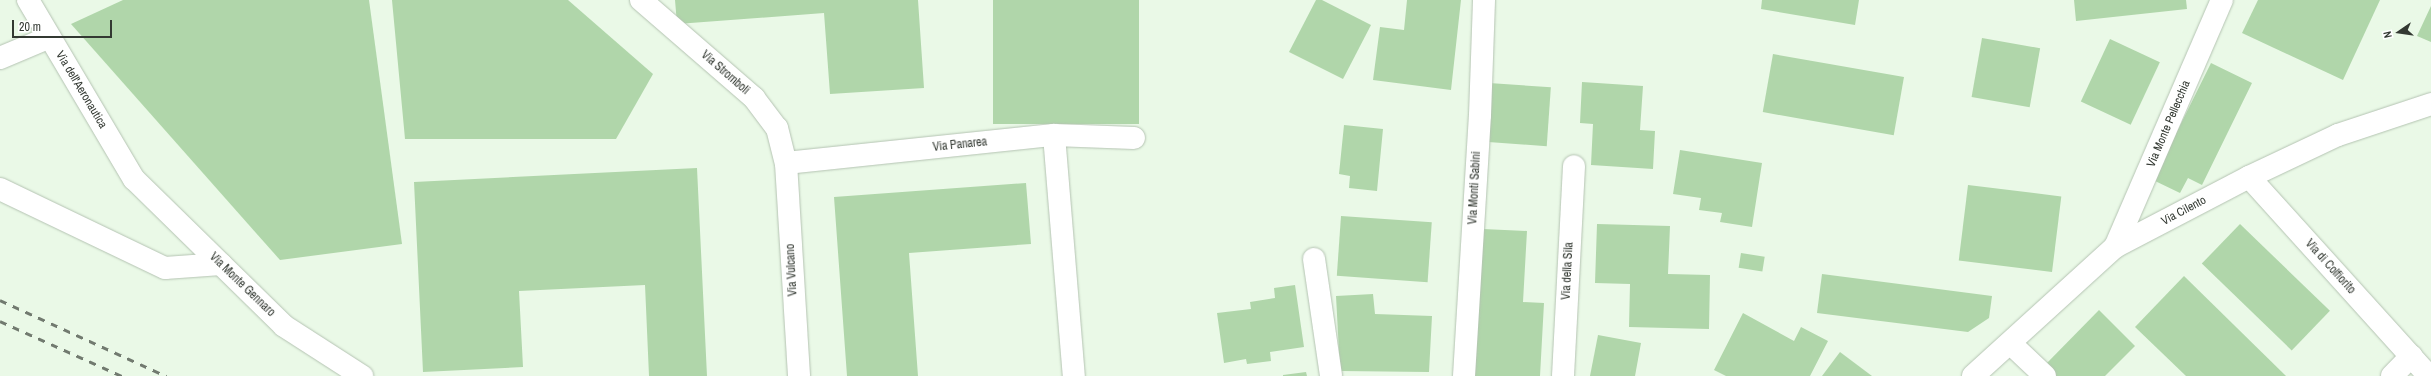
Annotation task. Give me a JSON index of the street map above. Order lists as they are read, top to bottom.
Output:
{
  "streets": {
    "street": [
      "Via Stromboli",
      "Via dell'Aeronautica",
      "Via Monte Pellecchia",
      "Via Panarea",
      "Via Monti Sabini",
      "Via Cilento",
      "Via di Colfiorito",
      "Via Vulcano",
      "Via della Sila",
      "Via Monte Gennaro"
    ]
  },
  "crossings": [
    ["Via Stromboli", "Via Panarea"],
    ["Via Stromboli", "Via Vulcano"],
    ["Via dell'Aeronautica", "Via Monte Gennaro"],
    ["Via Monte Pellecchia", "Via Cilento"],
    ["Via Panarea", "Via Vulcano"],
    ["Via Cilento", "Via di Colfiorito"]
  ],
  "scale_bar": "20 m",
  "north": "left"
}
